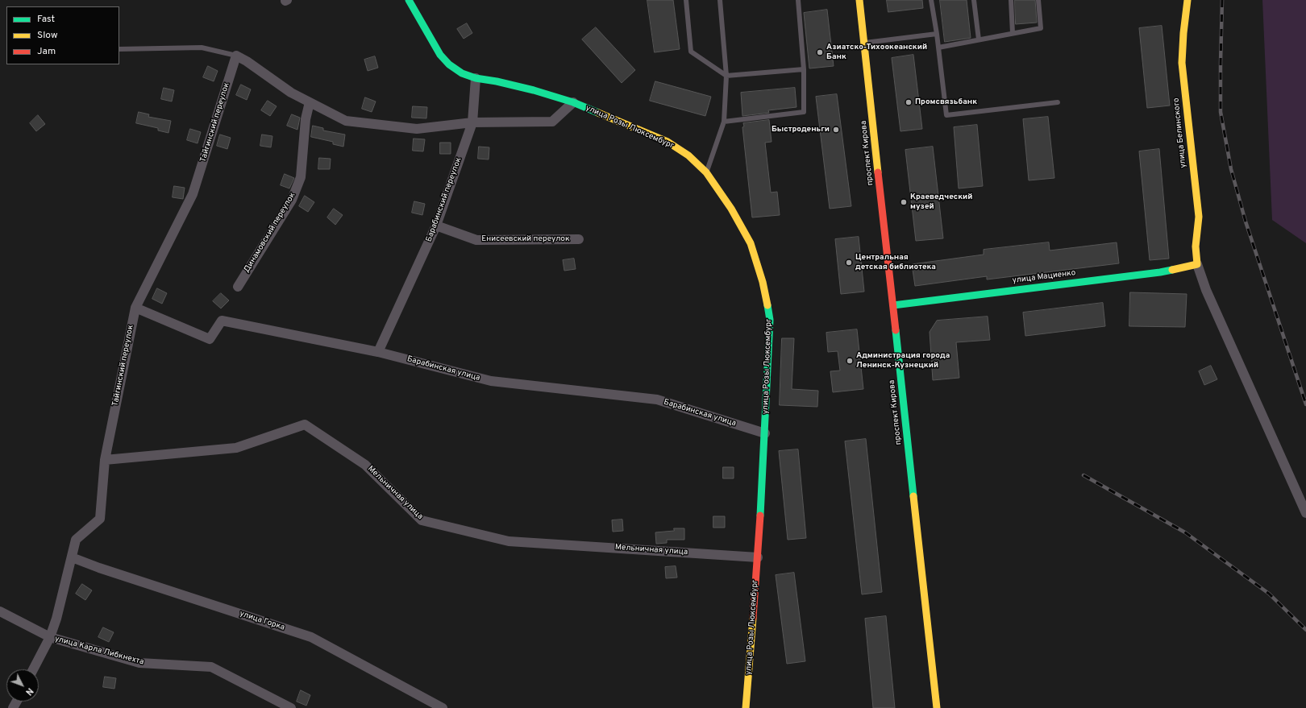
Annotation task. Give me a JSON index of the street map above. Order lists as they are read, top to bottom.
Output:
{
  "streets": {
    "street": [
      "Тайгинский переулок",
      "улица Розы Люксембург",
      "улица Белинского",
      "проспект Кирова",
      "Барабинский переулок",
      "Динамовский переулок",
      "Енисеевский переулок",
      "улица Мациенко",
      "Барабинская улица",
      "Мельничная улица",
      "улица Горка",
      "улица Карла Либкнехта"
    ]
  },
  "crossings": [
    ["Тайгинский переулок", "Барабинская улица"],
    ["Тайгинский переулок", "Мельничная улица"],
    ["Тайгинский переулок", "улица Горка"],
    ["Тайгинский переулок", "улица Карла Либкнехта"],
    ["улица Розы Люксембург", "Барабинский переулок"],
    ["улица Розы Люксембург", "Барабинская улица"],
    ["улица Розы Люксембург", "Мельничная улица"],
    ["улица Белинского", "улица Мациенко"],
    ["проспект Кирова", "улица Мациенко"],
    ["Барабинский переулок", "Енисеевский переулок"],
    ["Барабинский переулок", "Барабинская улица"]
  ],
  "places": [
    "Азиатско-Тихоокеанский Банк",
    "Промсвязьбанк",
    "Быстроденьги",
    "Краеведческий музей",
    "Центральная детская библиотека",
    "Администрация города Ленинск-Кузнецкий"
  ],
  "legend": ["Fast", "Slow", "Jam"],
  "north": "bottom right"
}
